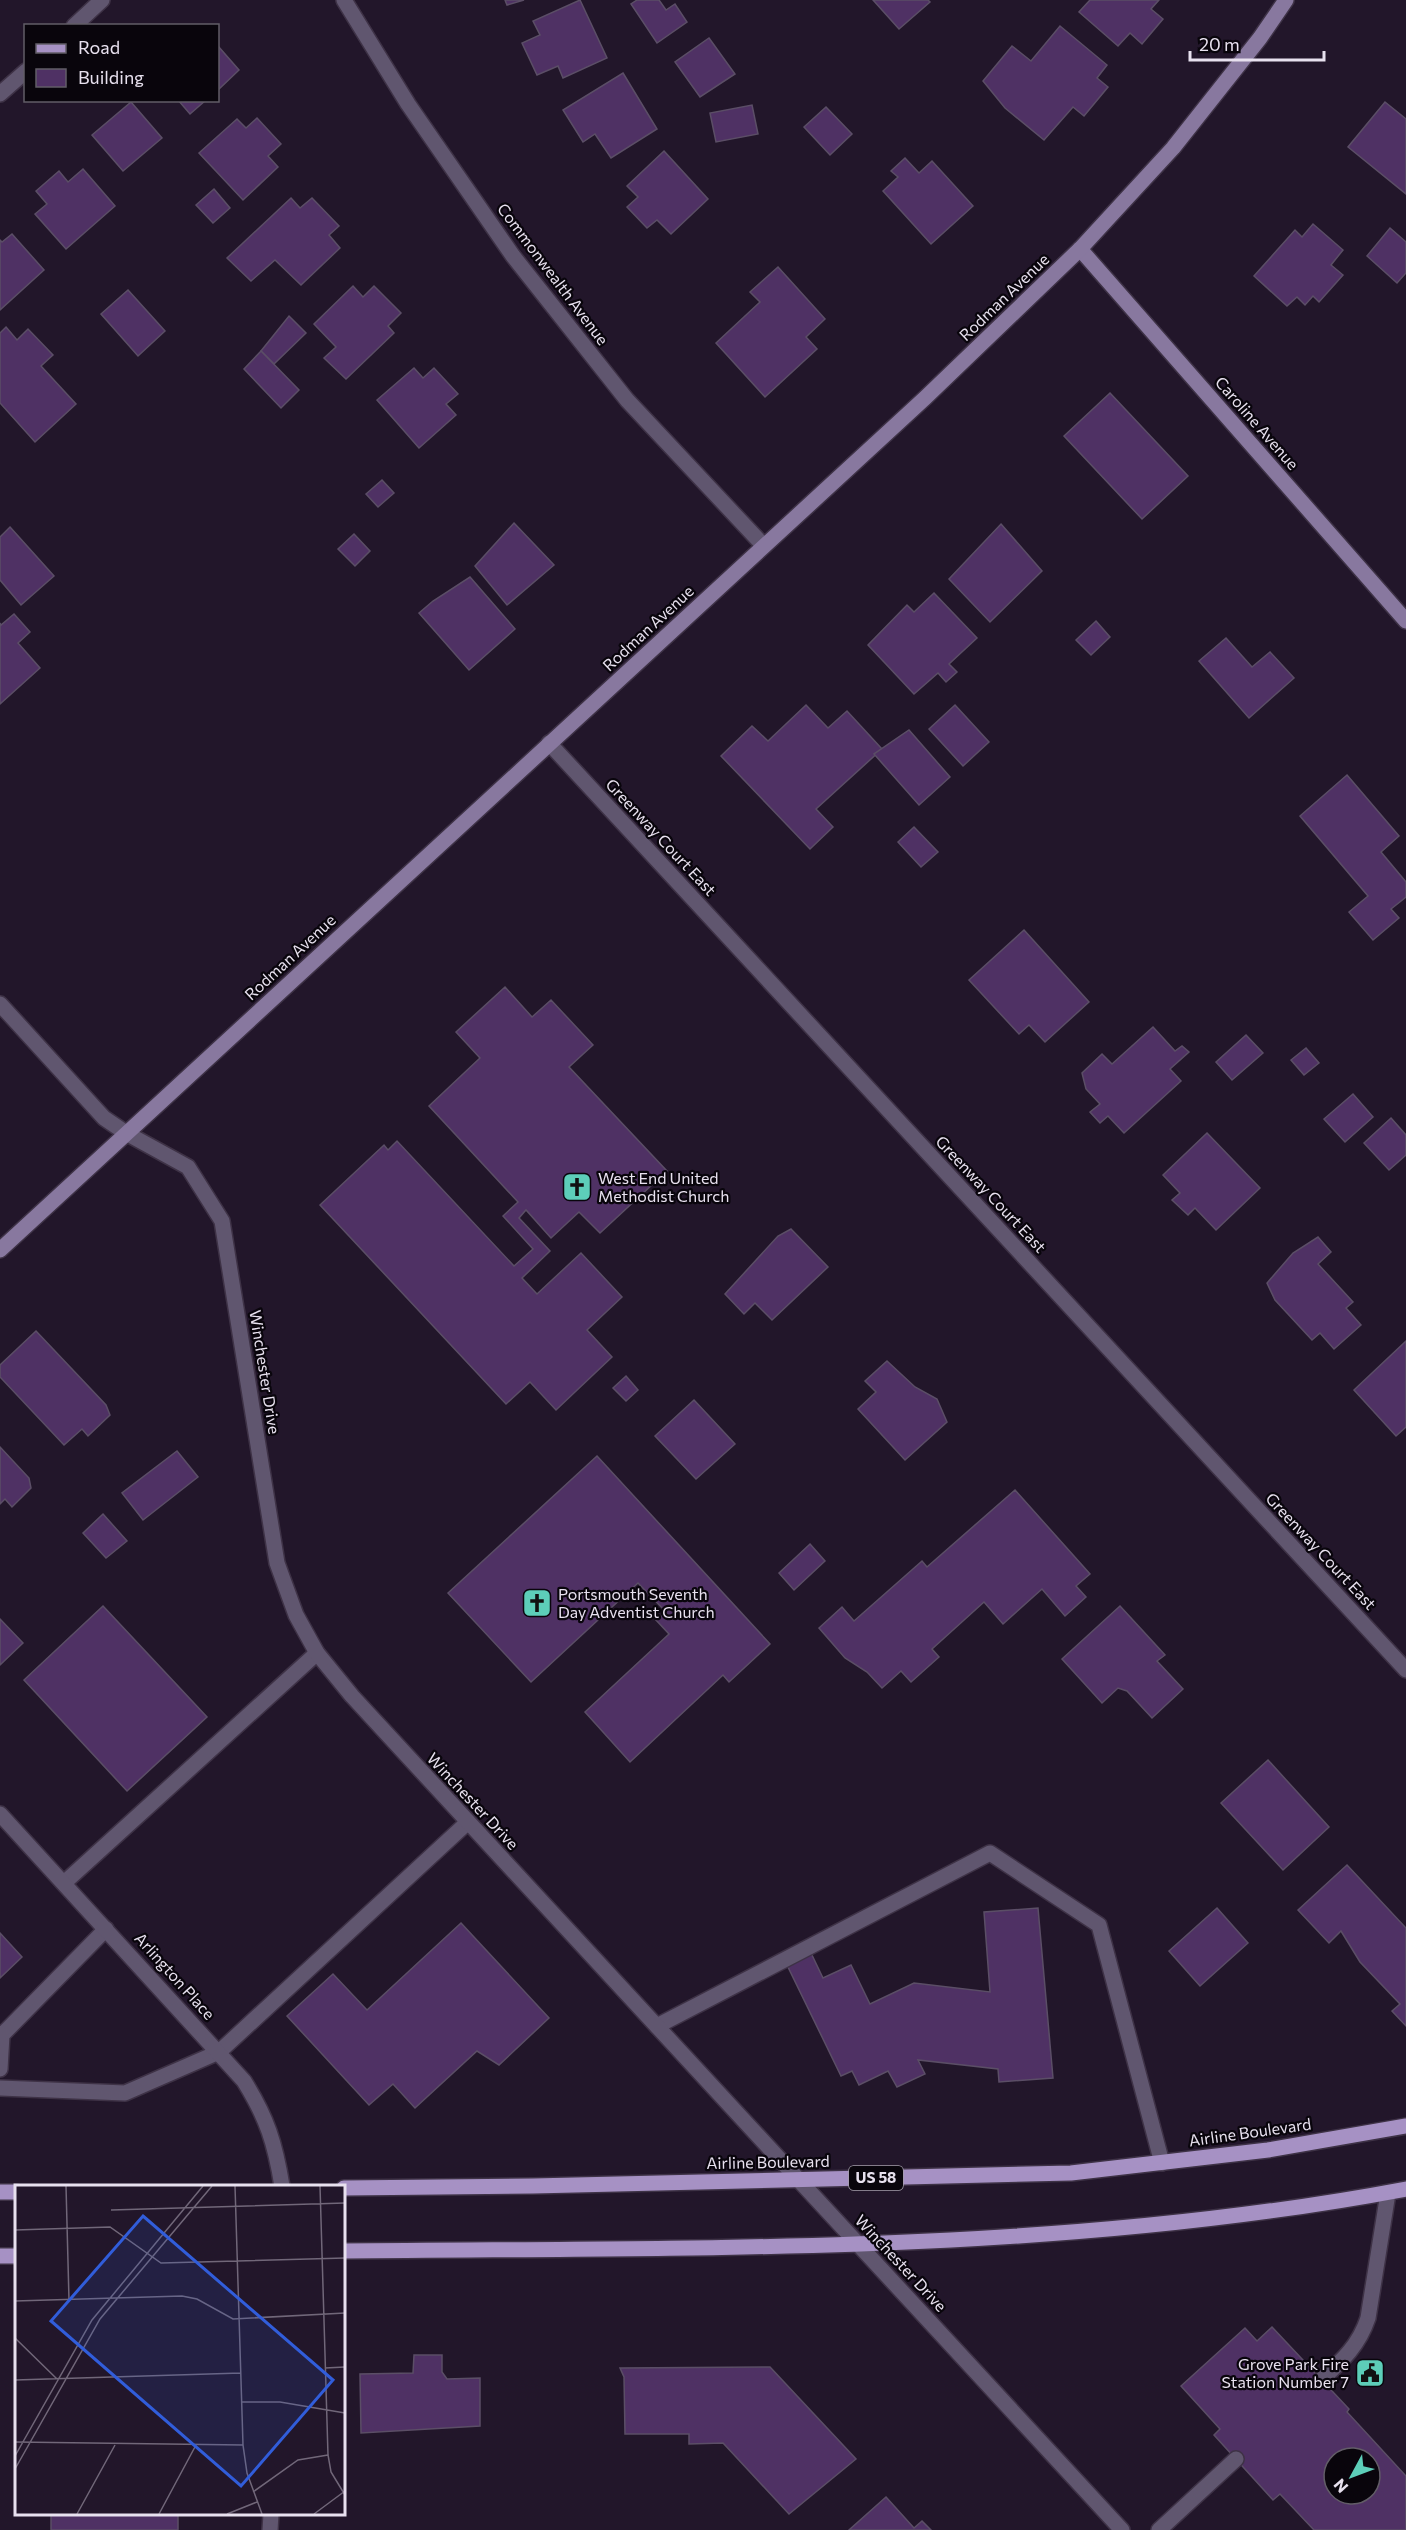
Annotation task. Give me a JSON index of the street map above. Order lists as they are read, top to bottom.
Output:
{
  "streets": {
    "main road": ["Airline Boulevard", "US 58"],
    "street": [
      "Commonwealth Avenue",
      "Rodman Avenue",
      "Caroline Avenue",
      "Greenway Court East",
      "Winchester Drive",
      "Arlington Place"
    ]
  },
  "crossings": [
    ["Commonwealth Avenue", "Rodman Avenue"],
    ["Rodman Avenue", "Caroline Avenue"],
    ["Rodman Avenue", "Greenway Court East"],
    ["Rodman Avenue", "Winchester Drive"],
    ["Winchester Drive", "Airline Boulevard"]
  ],
  "places": {
    "church": ["West End United Methodist Church", "Portsmouth Seventh Day Adventist Church"],
    "public building": ["Grove Park Fire Station Number 7"]
  },
  "legend": ["Road", "Building"],
  "scale_bar": "20 m",
  "north": "bottom left"
}
